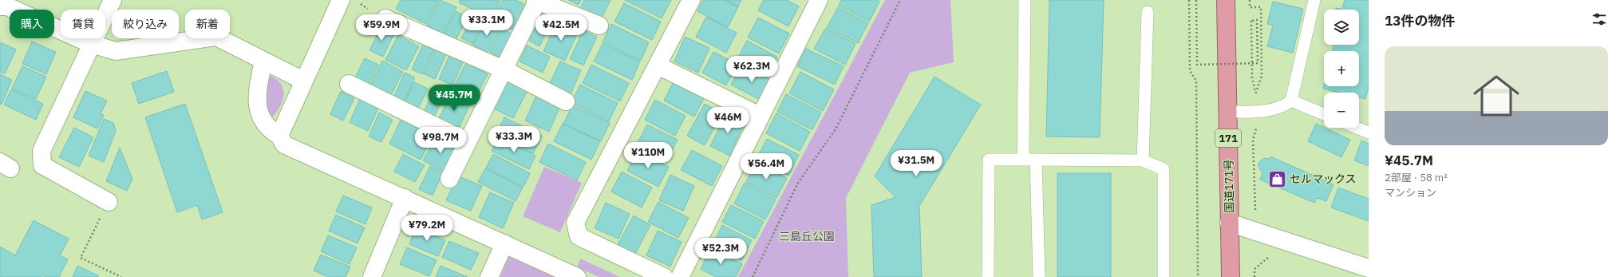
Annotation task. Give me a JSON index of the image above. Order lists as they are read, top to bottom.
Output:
{
  "streets": {
    "highway": ["171", "国道171号"]
  },
  "parks": ["三島丘公園"],
  "places": {
    "shop": ["セルマックス"]
  },
  "page": {
    "heading": "13件の物件",
    "map_buttons": ["+", "−"],
    "price": [
      "¥33.1M",
      "¥59.9M",
      "¥42.5M",
      "¥62.3M",
      "¥45.7M",
      "¥46M",
      "¥33.3M",
      "¥98.7M",
      "¥110M",
      "¥31.5M",
      "¥56.4M",
      "¥79.2M",
      "¥52.3M"
    ],
    "chip": [
      "購入",
      "賃貸",
      "絞り込み",
      "新着"
    ],
    "list": [
      {
        "name": "¥45.7M",
        "note": "2部屋 · 58 m² · マンション"
      }
    ]
  }
}
